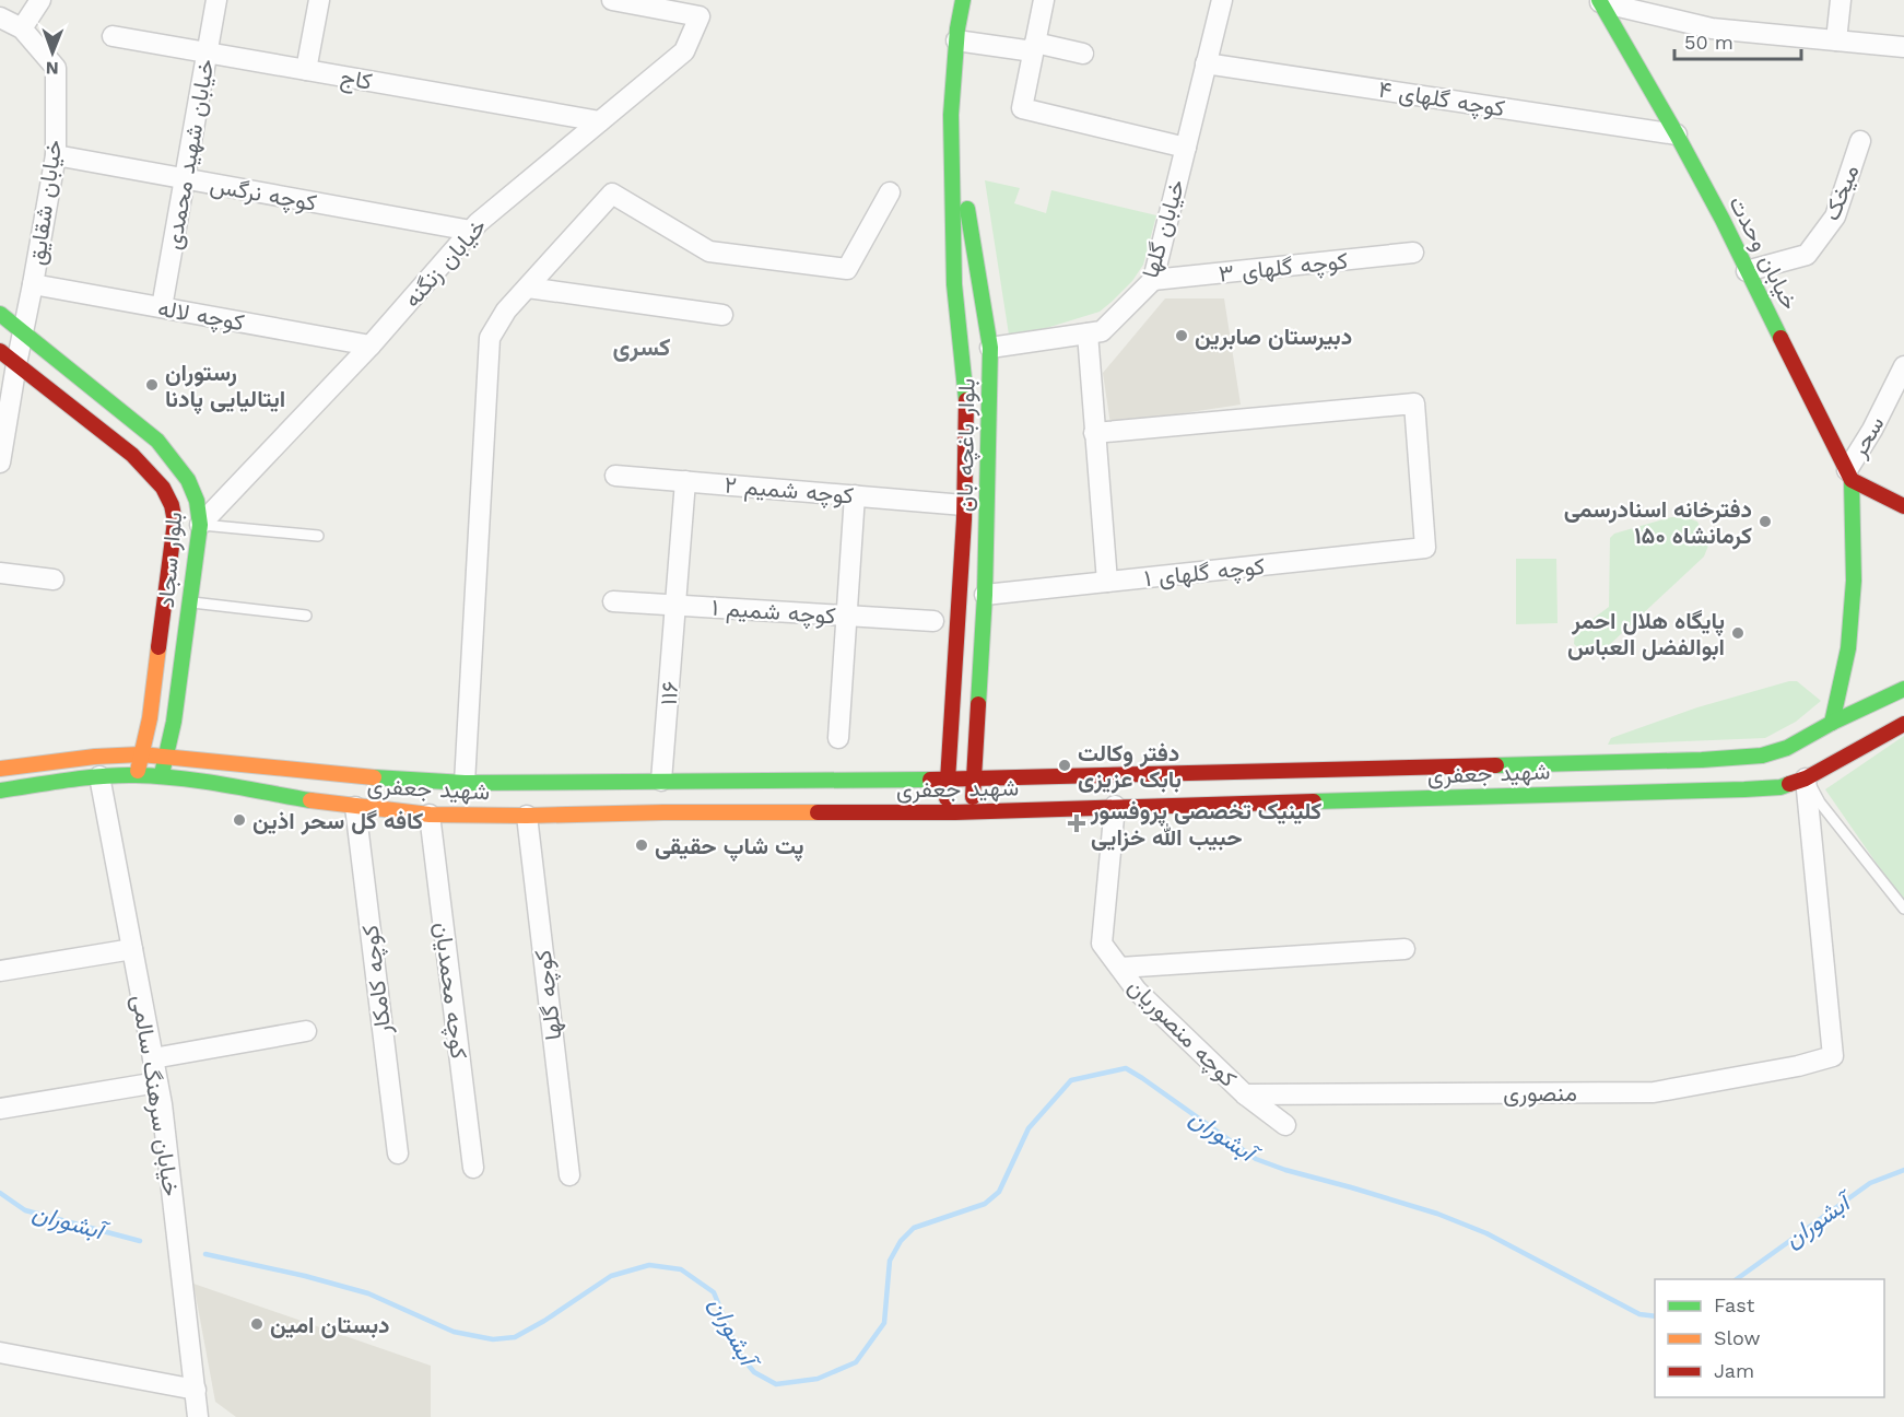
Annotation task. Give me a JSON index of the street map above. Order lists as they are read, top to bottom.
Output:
{
  "streets": {
    "main road": [
      "خیابان وحدت",
      "بلوار باغچه بان",
      "بلوار سجاد",
      "شهید جعفری"
    ],
    "street": [
      "کاج",
      "کوچه گلهای ۴",
      "خیابان شهید محمدی",
      "میخک",
      "کوچه نرگس",
      "خیابان شقایق",
      "خیابان گلها",
      "خیابان زنگنه",
      "کوچه گلهای ۳",
      "کوچه لاله",
      "سحر",
      "کوچه شمیم ۲",
      "کوچه گلهای ۱",
      "کوچه شمیم ۱",
      "۱۱۶",
      "کوچه کامکار",
      "کوچه محمدیان",
      "کوچه گلها",
      "کوچه منصوریان",
      "منصوری",
      "خیابان سرهنگ سالمی"
    ]
  },
  "crossings": [
    ["کاج", "خیابان شهید محمدی"],
    ["کاج", "خیابان زنگنه"],
    ["کوچه گلهای ۴", "خیابان گلها"],
    ["کوچه گلهای ۴", "خیابان وحدت"],
    ["خیابان شهید محمدی", "کوچه نرگس"],
    ["خیابان شهید محمدی", "کوچه لاله"],
    ["میخک", "خیابان وحدت"],
    ["کوچه نرگس", "خیابان شقایق"],
    ["کوچه نرگس", "خیابان زنگنه"],
    ["خیابان شقایق", "کوچه لاله"],
    ["خیابان شقایق", "بلوار سجاد"],
    ["خیابان گلها", "کوچه گلهای ۳"],
    ["خیابان گلها", "بلوار باغچه بان"],
    ["خیابان وحدت", "سحر"],
    ["خیابان زنگنه", "کوچه لاله"],
    ["خیابان زنگنه", "بلوار سجاد"],
    ["بلوار باغچه بان", "کوچه شمیم ۲"],
    ["بلوار باغچه بان", "کوچه گلهای ۱"],
    ["بلوار باغچه بان", "شهید جعفری"],
    ["کوچه شمیم ۲", "۱۱۶"],
    ["بلوار سجاد", "شهید جعفری"],
    ["کوچه شمیم ۱", "۱۱۶"],
    ["۱۱۶", "شهید جعفری"],
    ["شهید جعفری", "کوچه کامکار"],
    ["شهید جعفری", "کوچه محمدیان"],
    ["شهید جعفری", "کوچه گلها"],
    ["شهید جعفری", "کوچه منصوریان"],
    ["شهید جعفری", "منصوری"],
    ["شهید جعفری", "خیابان سرهنگ سالمی"],
    ["کوچه منصوریان", "منصوری"]
  ],
  "districts": ["کسری"],
  "water": ["آبشوران"],
  "places": {
    "other": [
      "دبیرستان صابرین",
      "رستوران ایتالیایی پادنا",
      "دفترخانه اسنادرسمی ۱۵۰ کرمانشاه",
      "پایگاه هلال احمر ابوالفضل العباس",
      "دفتر وکالت بابک عزیزی",
      "کافه گل سحر اذین",
      "پت شاپ حقیقی",
      "دبستان امین"
    ],
    "health": ["کلینیک تخصصی پروفسور حبیب الله خزایی"]
  },
  "legend": ["Fast", "Slow", "Jam"],
  "scale_bar": "50 m",
  "north": "bottom"
}
